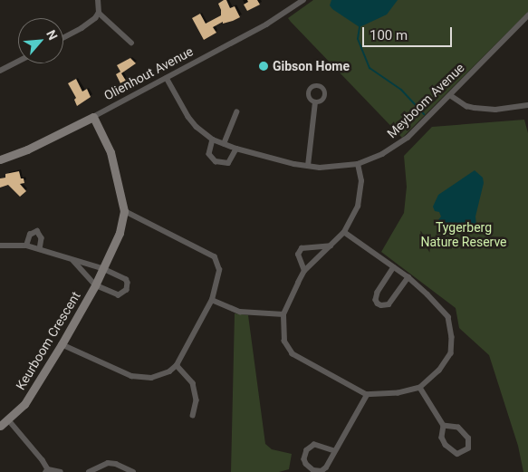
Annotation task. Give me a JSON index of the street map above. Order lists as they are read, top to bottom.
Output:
{
  "streets": {
    "street": ["Olienhout Avenue", "Meyboom Avenue", "Keurboom Crescent"]
  },
  "crossings": [
    ["Olienhout Avenue", "Meyboom Avenue"],
    ["Olienhout Avenue", "Keurboom Crescent"]
  ],
  "parks": ["Tygerberg Nature Reserve"],
  "places": ["Gibson Home"],
  "scale_bar": "100 m",
  "north": "top right"
}
